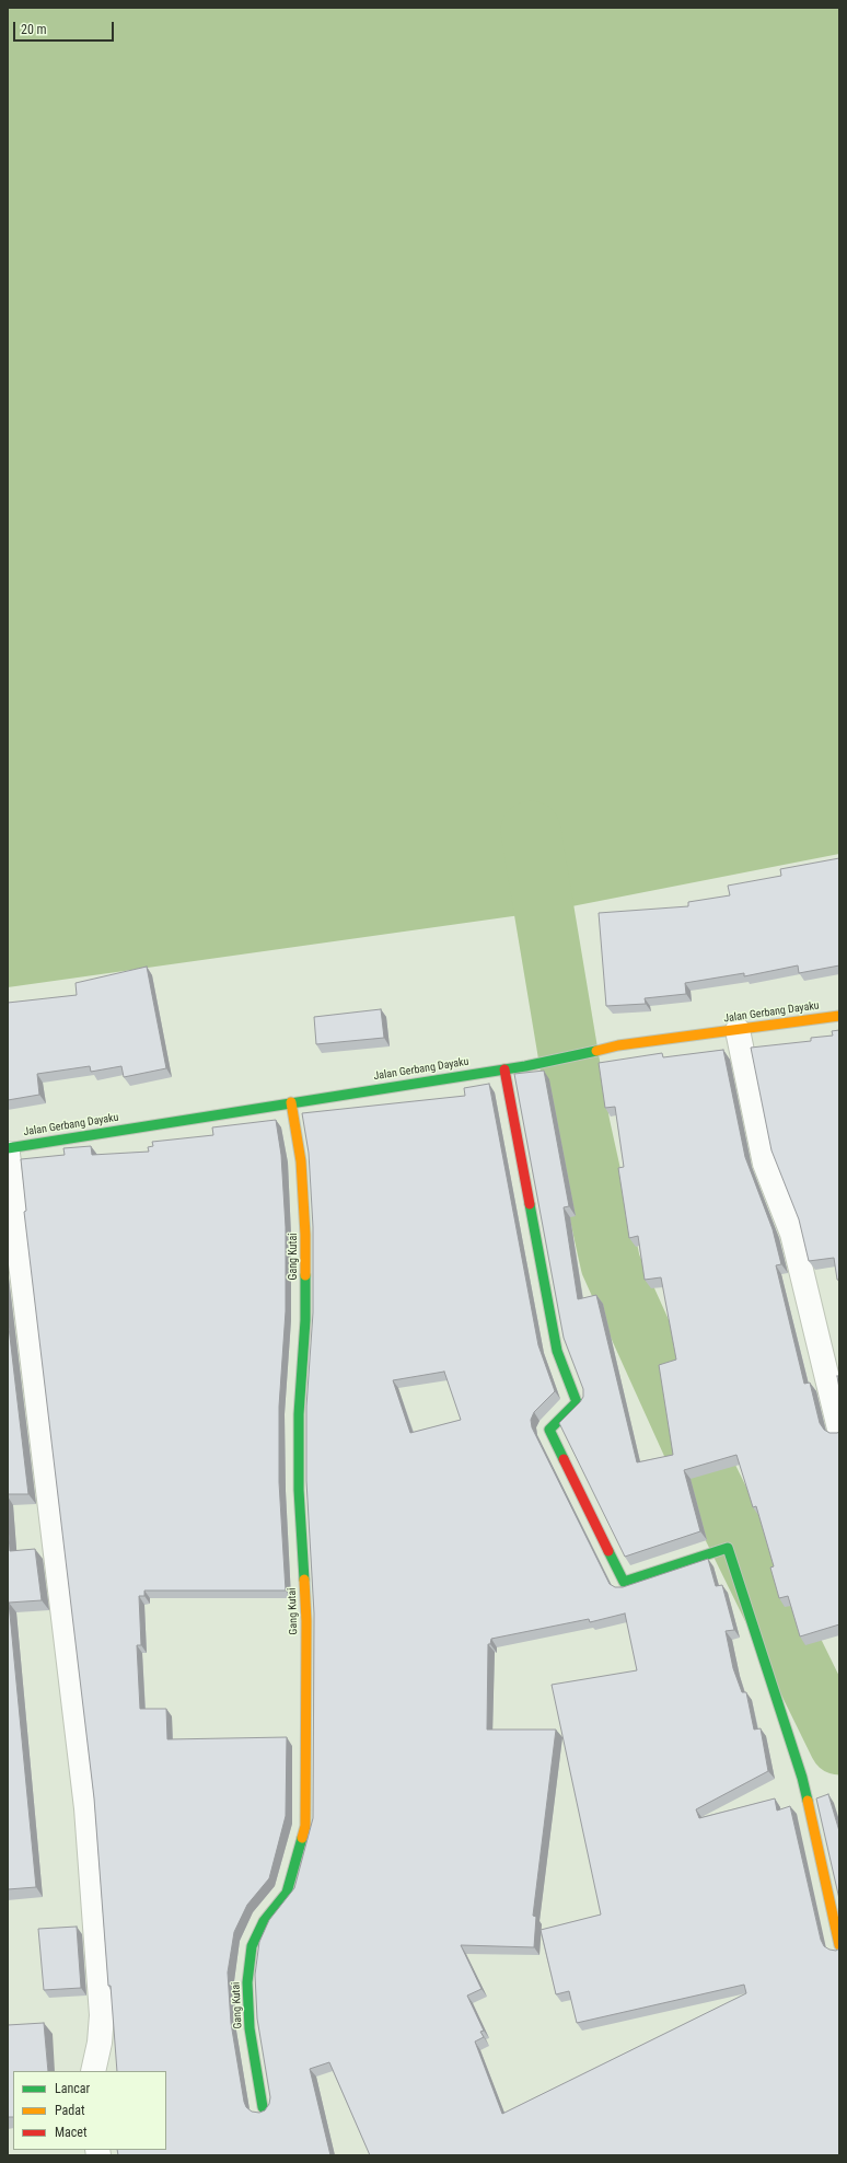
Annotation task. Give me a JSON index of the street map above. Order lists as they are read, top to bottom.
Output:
{
  "streets": {
    "main road": ["Jalan Gerbang Dayaku", "Gang Kutai"]
  },
  "crossings": [
    ["Jalan Gerbang Dayaku", "Gang Kutai"]
  ],
  "legend": ["Lancar", "Padat", "Macet"],
  "scale_bar": "20 m"
}
